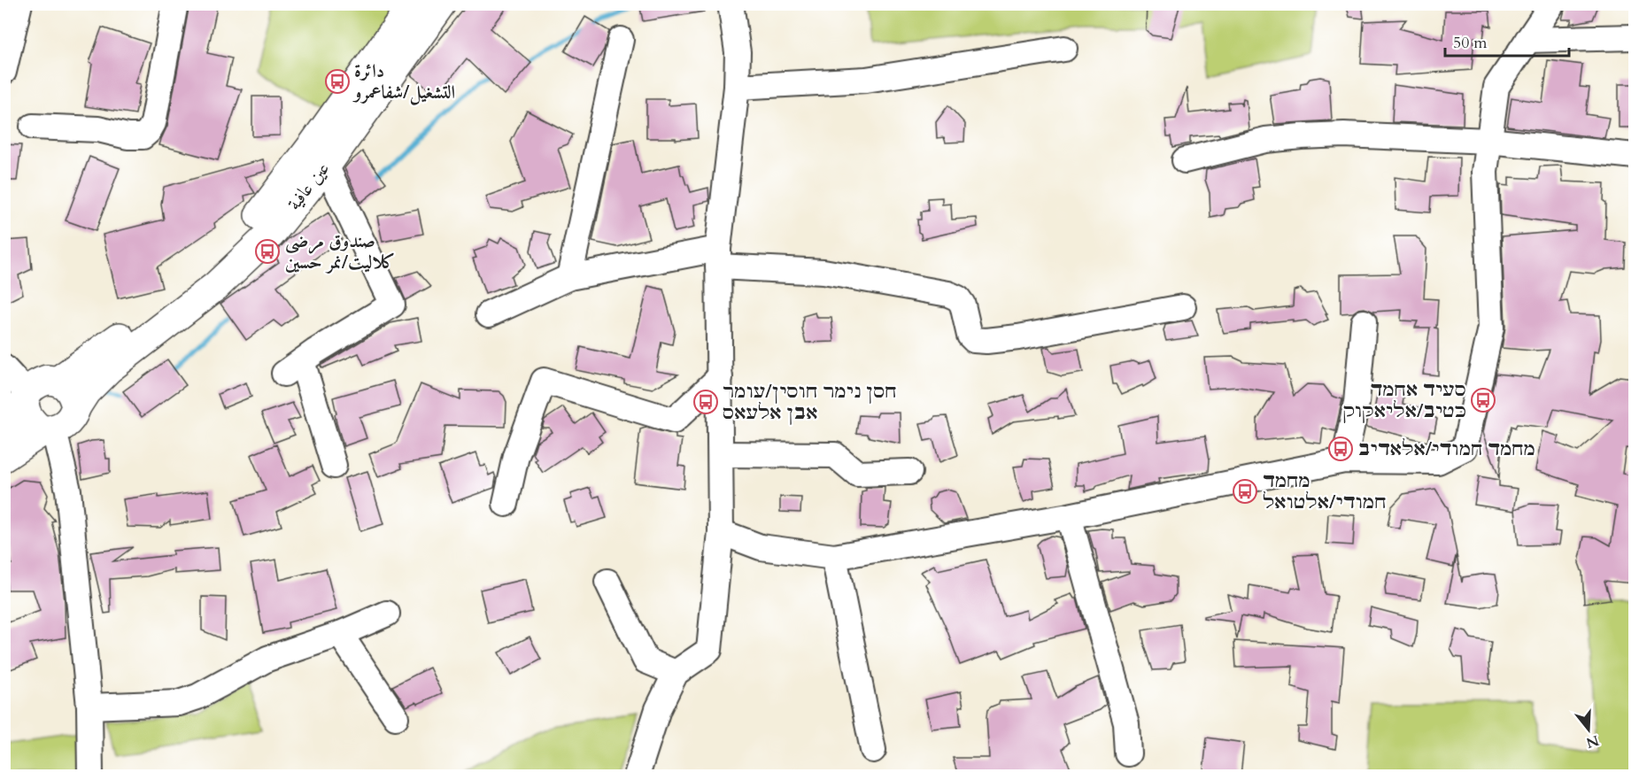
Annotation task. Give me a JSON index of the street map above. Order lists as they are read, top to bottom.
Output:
{
  "streets": {
    "main road": ["عين عافية"]
  },
  "places": {
    "bus stop": [
      "دائرة التشغيل/شفاعمرو",
      "صندوق مرضى كلاليت/نمر حسين",
      "סעיד אחמד כטיב/אליאקוק",
      "חסן נימר חוסין/עומר אבן אלעאס",
      "מחמד חמודי/אלאדיב",
      "מחמד חמודי/אלטואל"
    ]
  },
  "scale_bar": "50 m",
  "north": "bottom"
}
